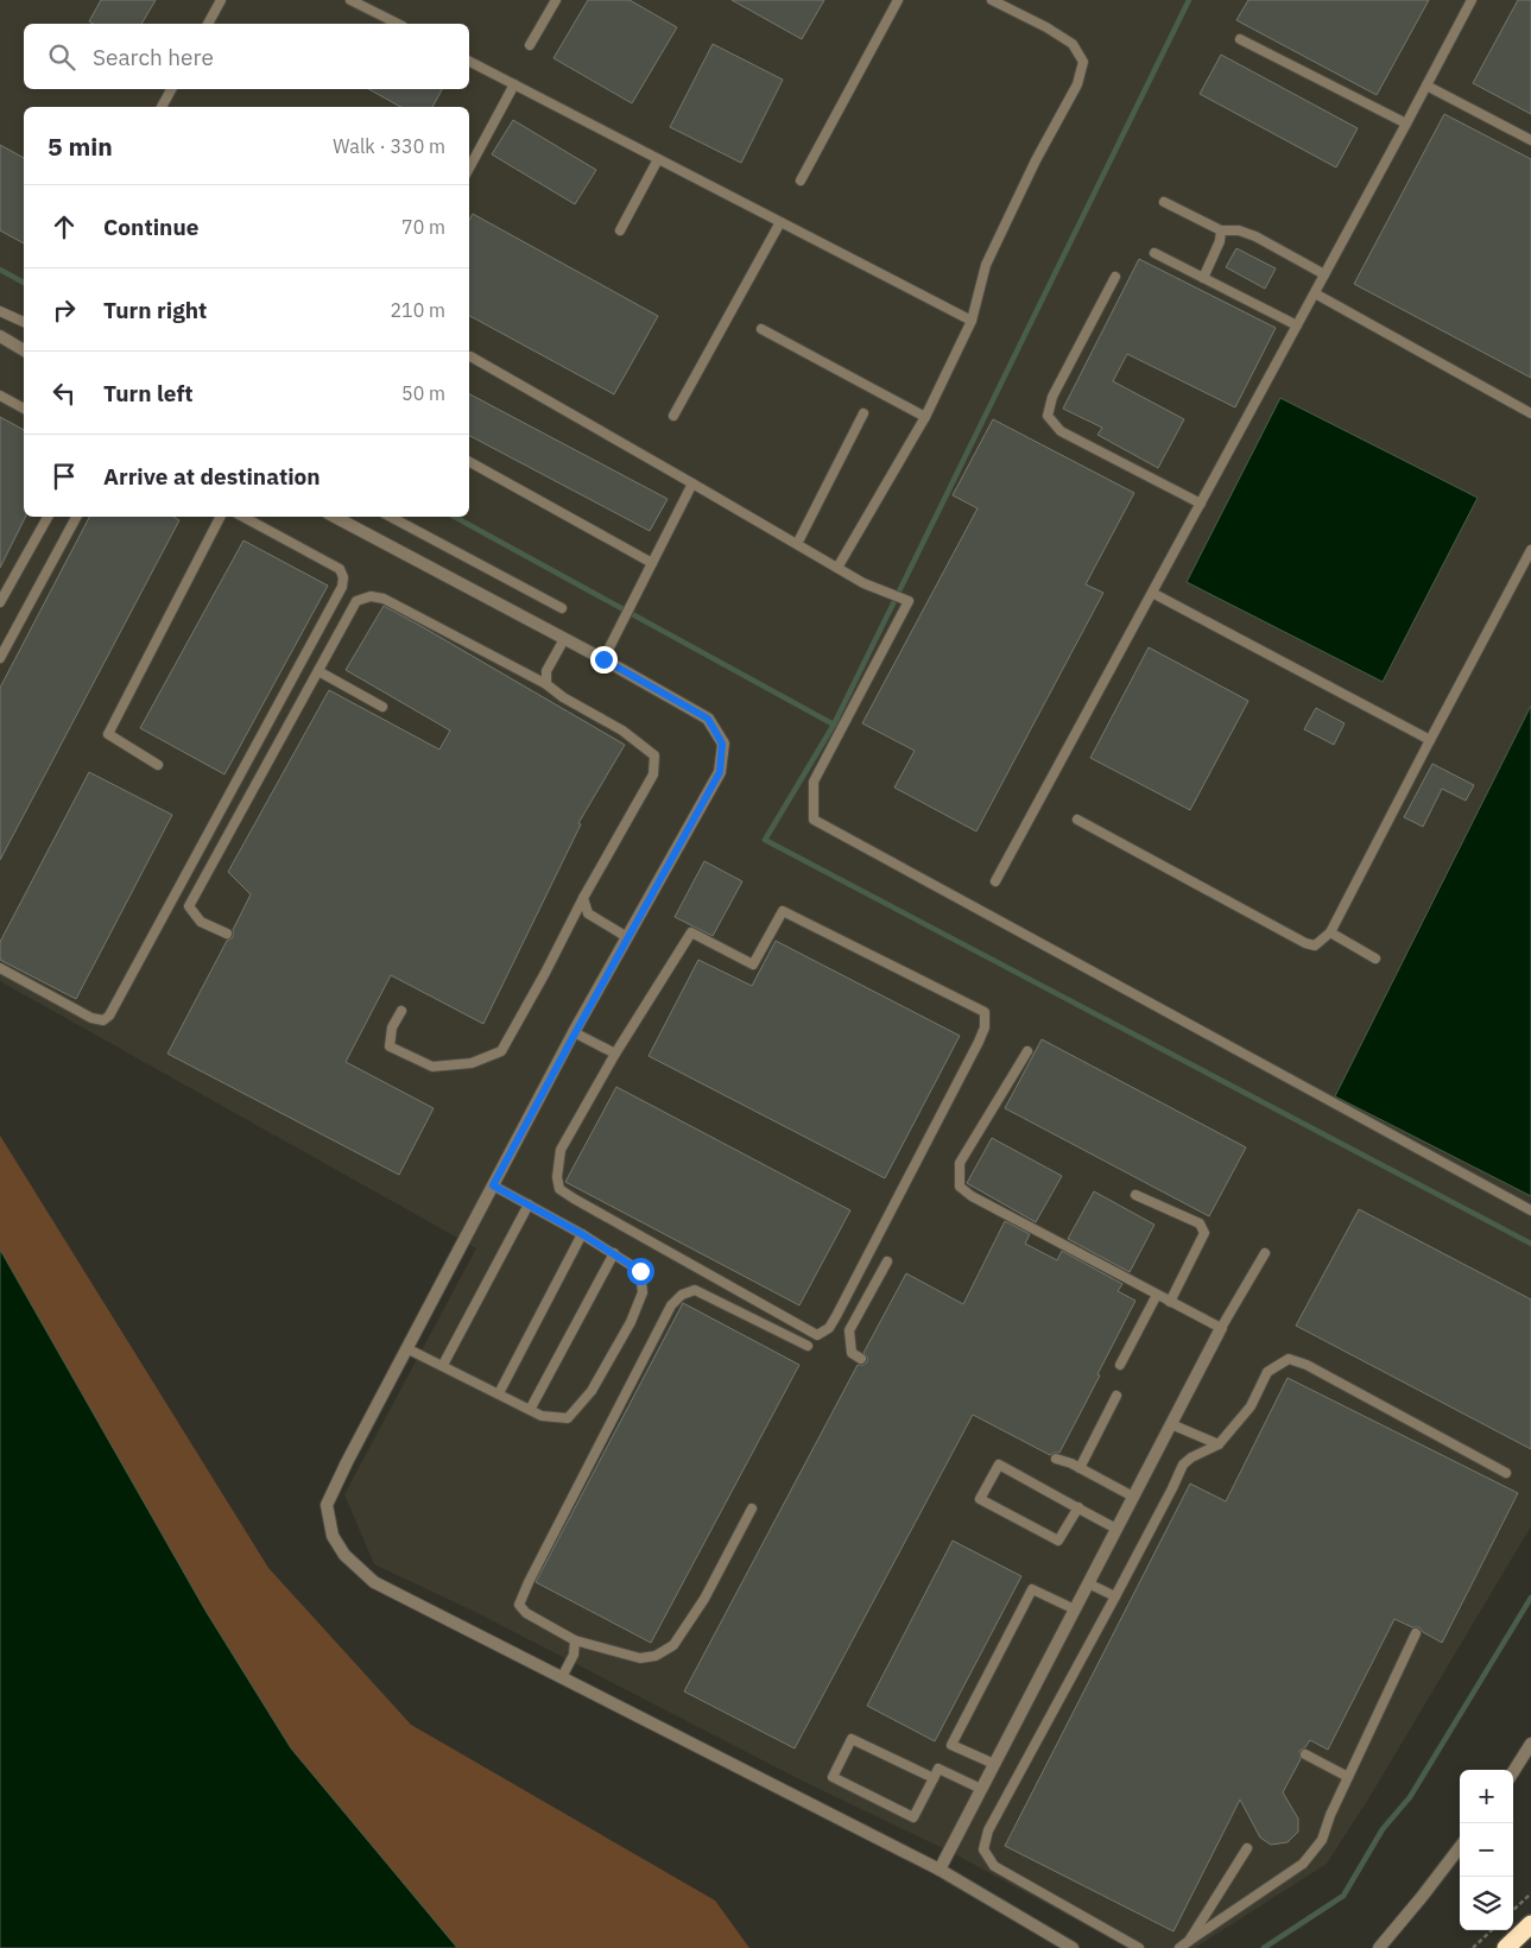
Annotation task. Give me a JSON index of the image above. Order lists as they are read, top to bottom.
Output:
{
  "page": {
    "search": "Search here",
    "heading": ["5 min", "Walk · 330 m"],
    "list": [
      ["Continue", "70 m"],
      ["Turn right", "210 m"],
      ["Turn left", "50 m"],
      "Arrive at destination"
    ],
    "map_buttons": ["+", "−"]
  }
}
